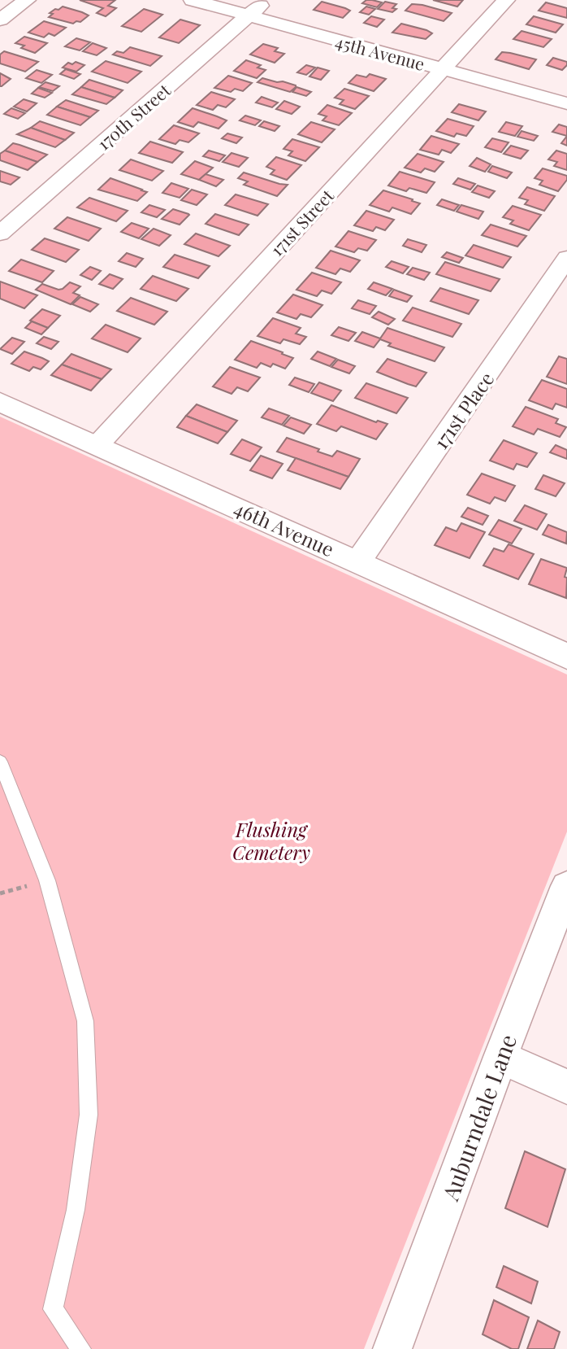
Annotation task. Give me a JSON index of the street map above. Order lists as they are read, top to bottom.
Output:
{
  "streets": {
    "street": [
      "45th Avenue",
      "170th Street",
      "171st Street",
      "171st Place",
      "46th Avenue",
      "Auburndale Lane"
    ]
  },
  "crossings": [
    ["45th Avenue", "170th Street"],
    ["45th Avenue", "171st Street"],
    ["171st Street", "46th Avenue"],
    ["171st Place", "46th Avenue"]
  ],
  "parks": ["Flushing Cemetery"]
}
